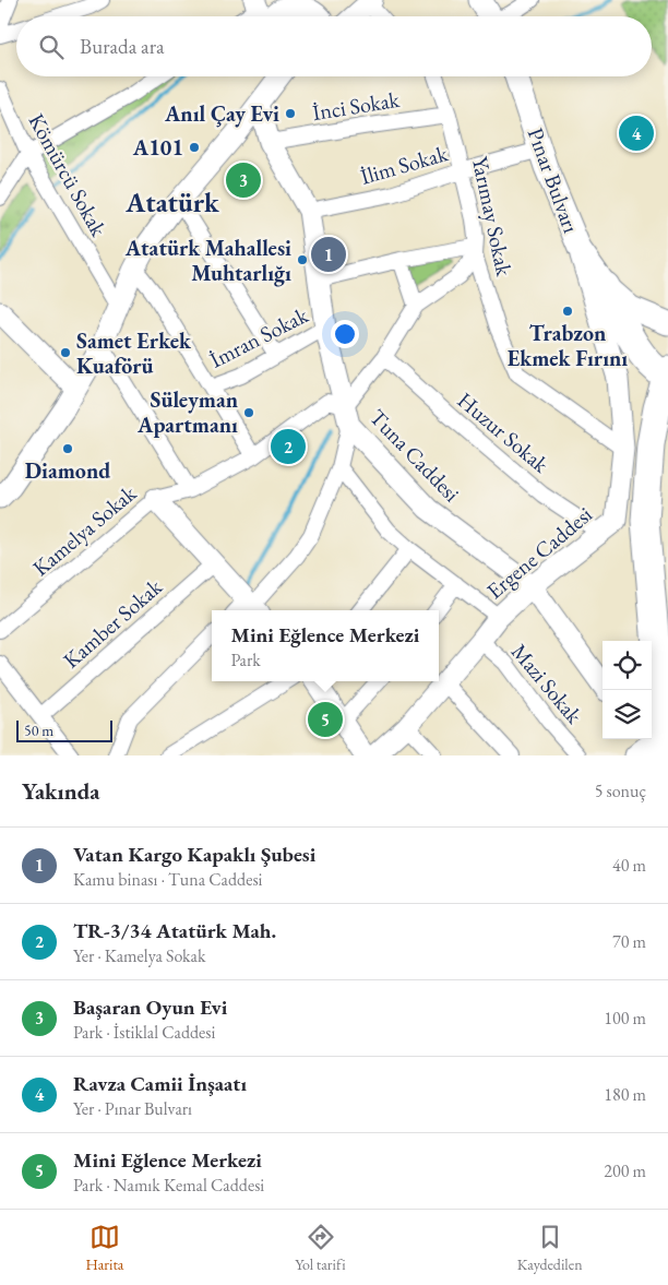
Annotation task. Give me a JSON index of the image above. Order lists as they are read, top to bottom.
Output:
{
  "streets": {
    "main road": ["Pınar Bulvarı"],
    "street": [
      "İnci Sokak",
      "İlim Sokak",
      "Kömürcü Sokak",
      "Yarımay Sokak",
      "İmran Sokak",
      "Huzur Sokak",
      "Tuna Caddesi",
      "Kamelya Sokak",
      "Ergene Caddesi",
      "Kamber Sokak",
      "Mazi Sokak"
    ]
  },
  "crossings": [
    ["İnci Sokak", "Yarımay Sokak"],
    ["İnci Sokak", "Tuna Caddesi"],
    ["İlim Sokak", "Pınar Bulvarı"],
    ["İlim Sokak", "Yarımay Sokak"],
    ["İlim Sokak", "Tuna Caddesi"],
    ["Pınar Bulvarı", "Ergene Caddesi"],
    ["Yarımay Sokak", "Ergene Caddesi"],
    ["İmran Sokak", "Tuna Caddesi"],
    ["Huzur Sokak", "Ergene Caddesi"],
    ["Tuna Caddesi", "Kamelya Sokak"],
    ["Tuna Caddesi", "Ergene Caddesi"],
    ["Ergene Caddesi", "Mazi Sokak"]
  ],
  "districts": ["Atatürk"],
  "places": [
    "Anıl Çay Evi",
    "A101",
    "Atatürk Mahallesi Muhtarlığı",
    "Trabzon Ekmek Fırını",
    "Samet Erkek Kuaförü",
    "Süleyman Apartmanı",
    "Diamond"
  ],
  "scale_bar": "50 m",
  "page": {
    "search": "Burada ara",
    "pins": [
      "4",
      "3",
      "1",
      "2",
      "5"
    ],
    "popup": ["Mini Eğlence Merkezi", "Park"],
    "scale": "50 m",
    "heading": ["Yakında", "5 sonuç"],
    "list": [
      {
        "mark": "1",
        "name": "Vatan Kargo Kapaklı Şubesi",
        "note": "Kamu binası · Tuna Caddesi",
        "value": "40 m"
      },
      {
        "mark": "2",
        "name": "TR-3/34 Atatürk Mah.",
        "note": "Yer · Kamelya Sokak",
        "value": "70 m"
      },
      {
        "mark": "3",
        "name": "Başaran Oyun Evi",
        "note": "Park · İstiklal Caddesi",
        "value": "100 m"
      },
      {
        "mark": "4",
        "name": "Ravza Camii İnşaatı",
        "note": "Yer · Pınar Bulvarı",
        "value": "180 m"
      },
      {
        "mark": "5",
        "name": "Mini Eğlence Merkezi",
        "note": "Park · Namık Kemal Caddesi",
        "value": "200 m"
      }
    ],
    "nav": ["Harita", "Yol tarifi", "Kaydedilen"]
  }
}
